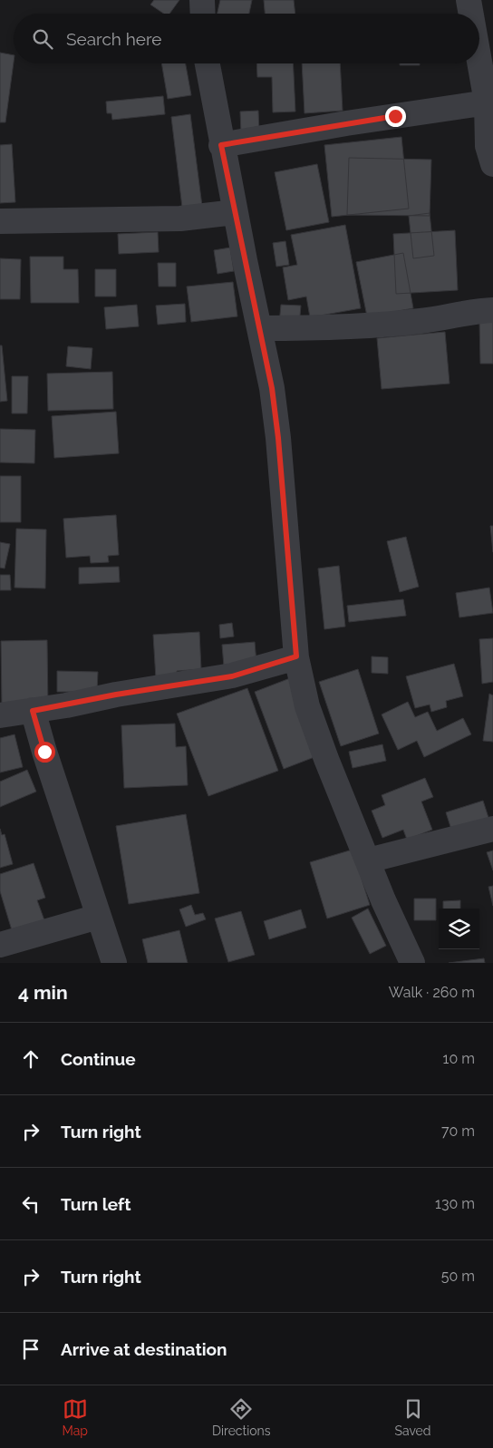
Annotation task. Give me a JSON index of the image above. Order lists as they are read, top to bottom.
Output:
{
  "page": {
    "search": "Search here",
    "heading": ["4 min", "Walk · 260 m"],
    "list": [
      ["Continue", "10 m"],
      ["Turn right", "70 m"],
      ["Turn left", "130 m"],
      ["Turn right", "50 m"],
      "Arrive at destination"
    ],
    "nav": ["Map", "Directions", "Saved"]
  }
}
